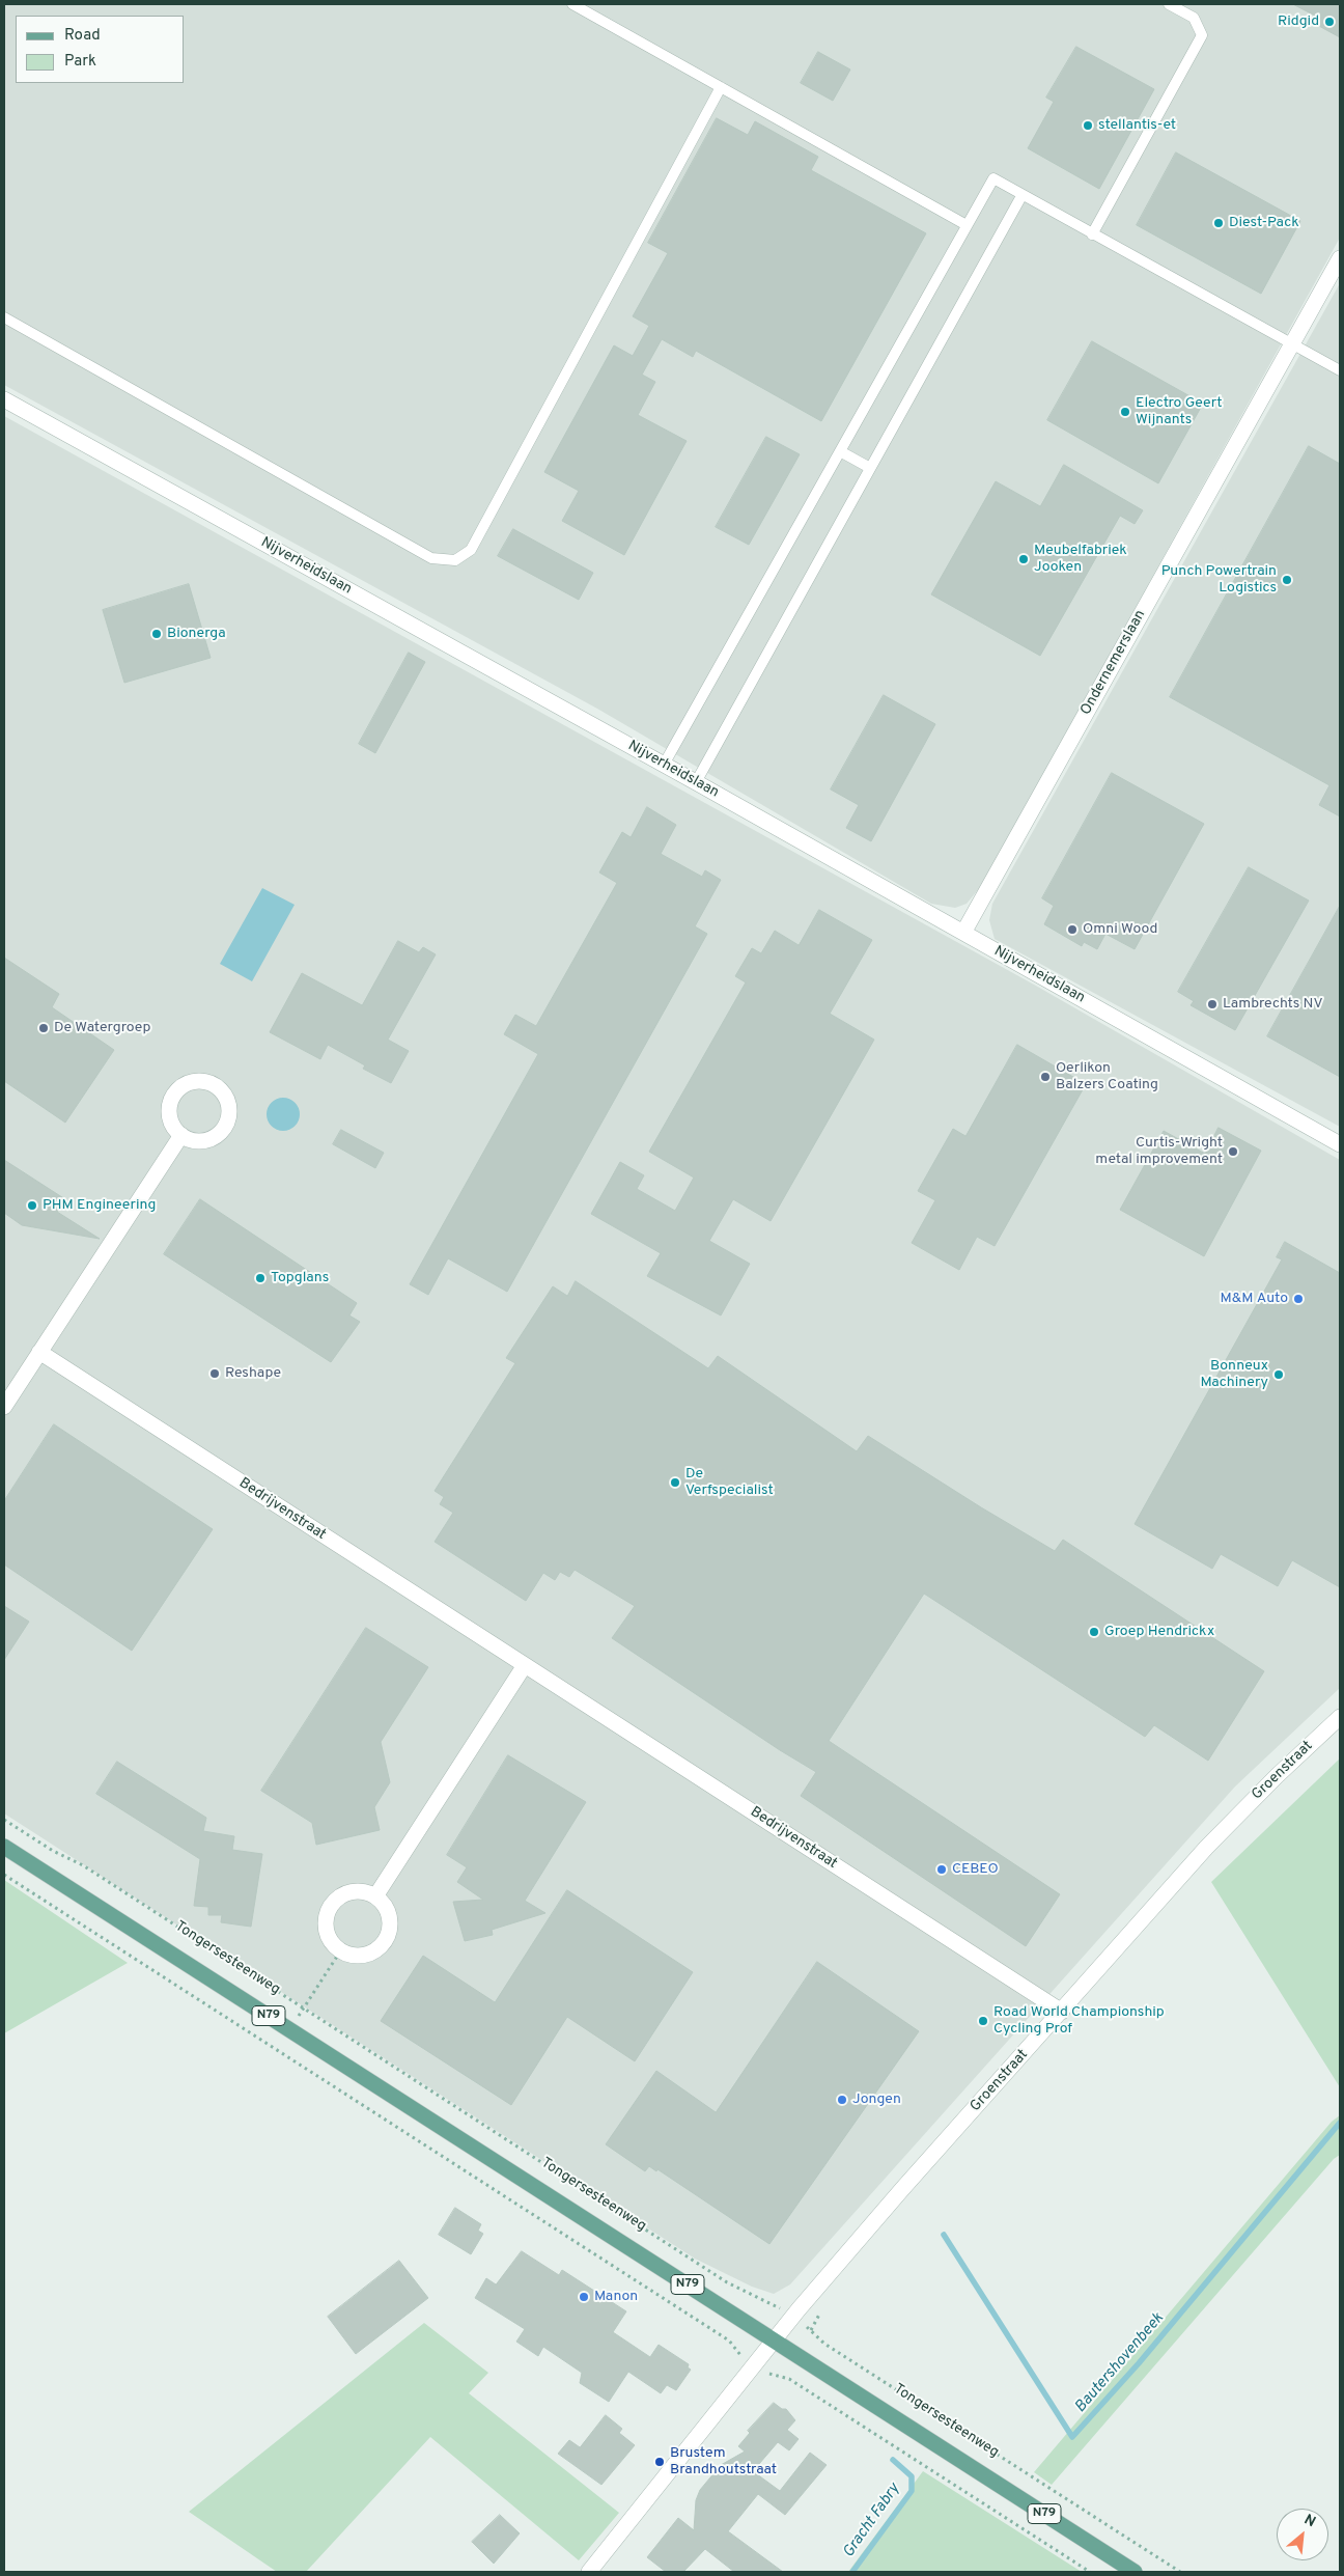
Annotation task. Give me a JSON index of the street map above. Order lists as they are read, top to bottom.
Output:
{
  "streets": {
    "main road": ["Tongersesteenweg", "N79"],
    "street": [
      "Nijverheidslaan",
      "Ondernemerslaan",
      "Bedrijvenstraat",
      "Groenstraat"
    ]
  },
  "crossings": [
    ["Nijverheidslaan", "Ondernemerslaan"],
    ["Bedrijvenstraat", "Groenstraat"],
    ["Groenstraat", "Tongersesteenweg"]
  ],
  "water": ["Bautershovenbeek", "Gracht Fabry"],
  "places": [
    "Ridgid",
    "stellantis-et",
    "Diest-Pack",
    "Electro Geert Wijnants",
    "Meubelfabriek Jooken",
    "Punch Powertrain Logistics",
    "Bionerga",
    "Omni Wood",
    "Lambrechts NV",
    "De Watergroep",
    "Oerlikon Balzers Coating",
    "Curtis-Wright metal improvement",
    "PHM Engineering",
    "Topglans",
    "M&M Auto",
    "Reshape",
    "Bonneux Machinery",
    "De Verfspecialist",
    "Groep Hendrickx",
    "CEBEO",
    "Road World Championship Cycling Prof",
    "Jongen",
    "Manon",
    "Brustem Brandhoutstraat"
  ],
  "legend": ["Road", "Park"],
  "north": "top right"
}
